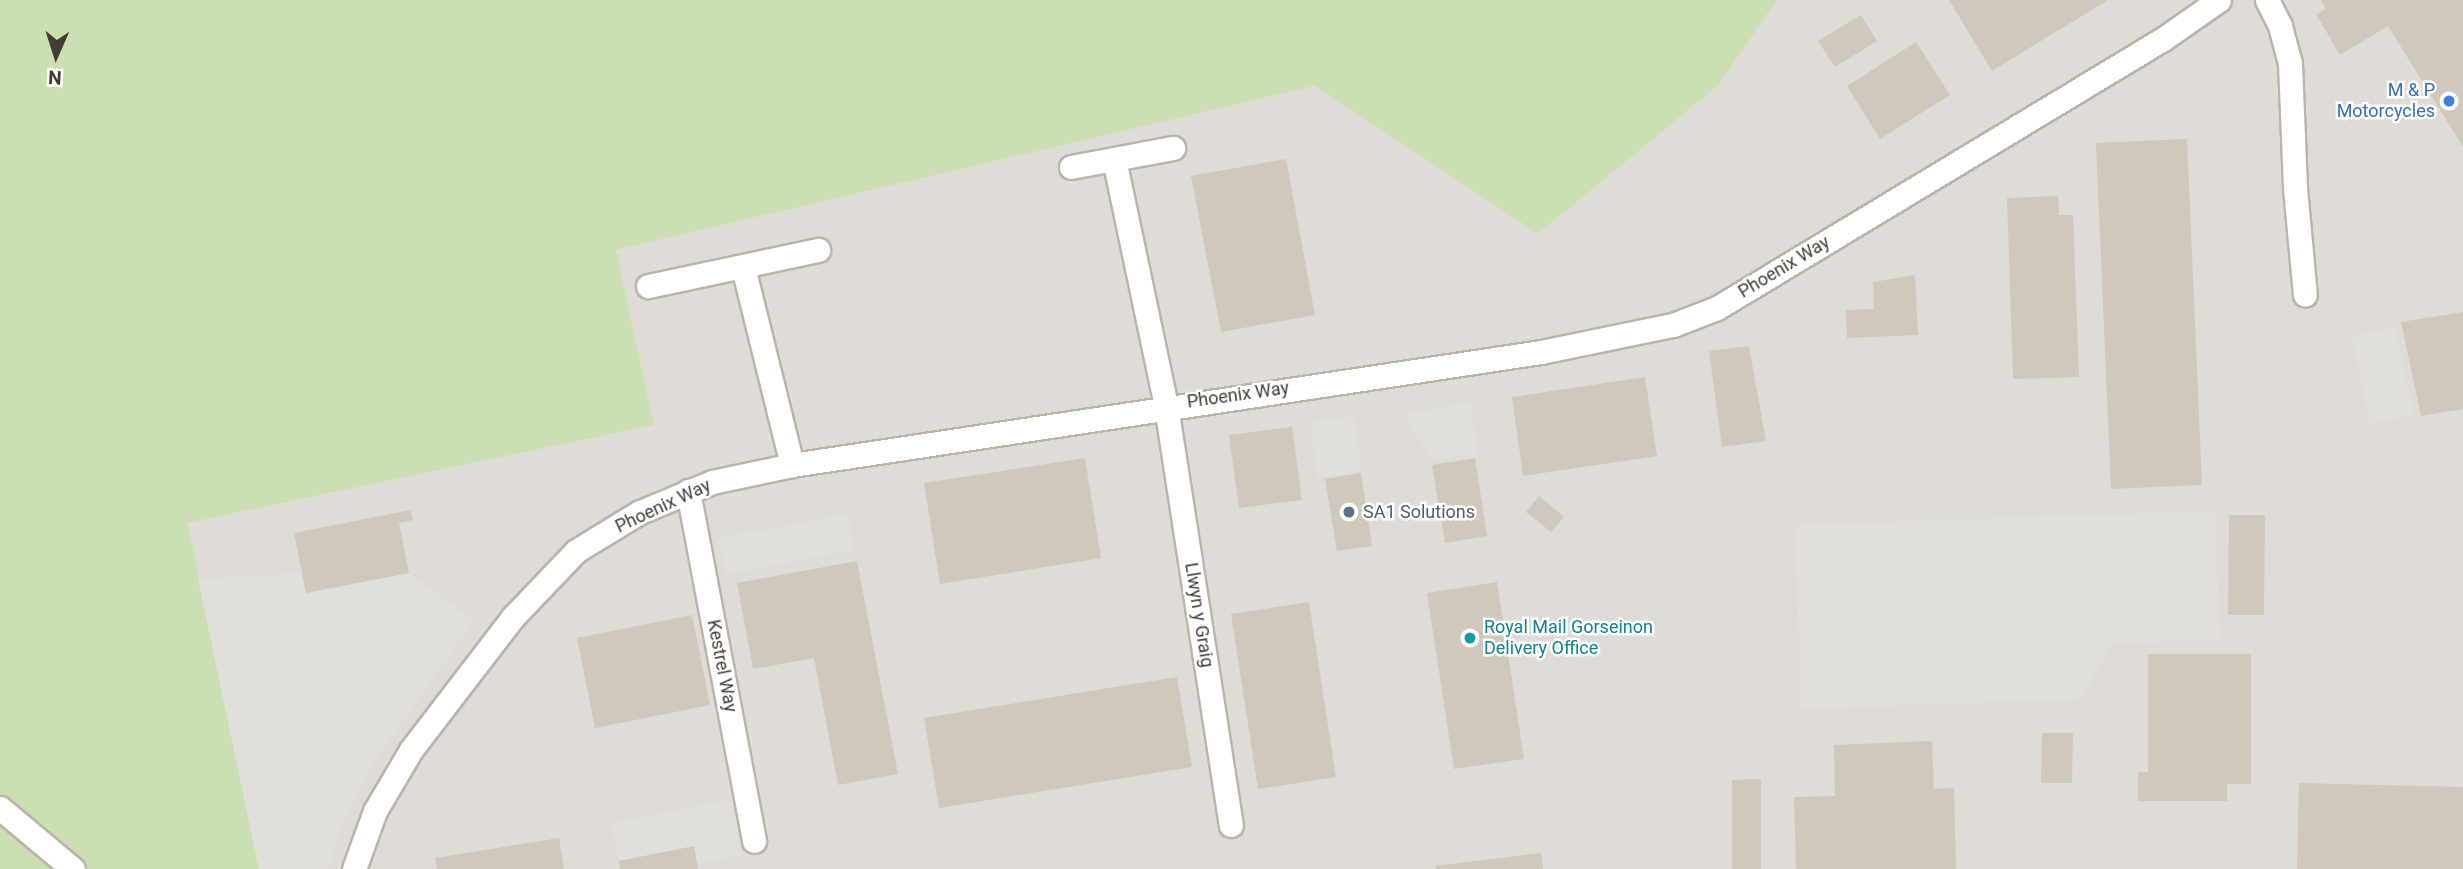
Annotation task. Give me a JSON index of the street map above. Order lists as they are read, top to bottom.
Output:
{
  "streets": {
    "street": ["Phoenix Way", "Llwyn y Graig", "Kestrel Way"]
  },
  "crossings": [
    ["Phoenix Way", "Llwyn y Graig"],
    ["Phoenix Way", "Kestrel Way"]
  ],
  "places": ["M & P Motorcycles", "SA1 Solutions", "Royal Mail Gorseinon Delivery Office"],
  "north": "bottom"
}
